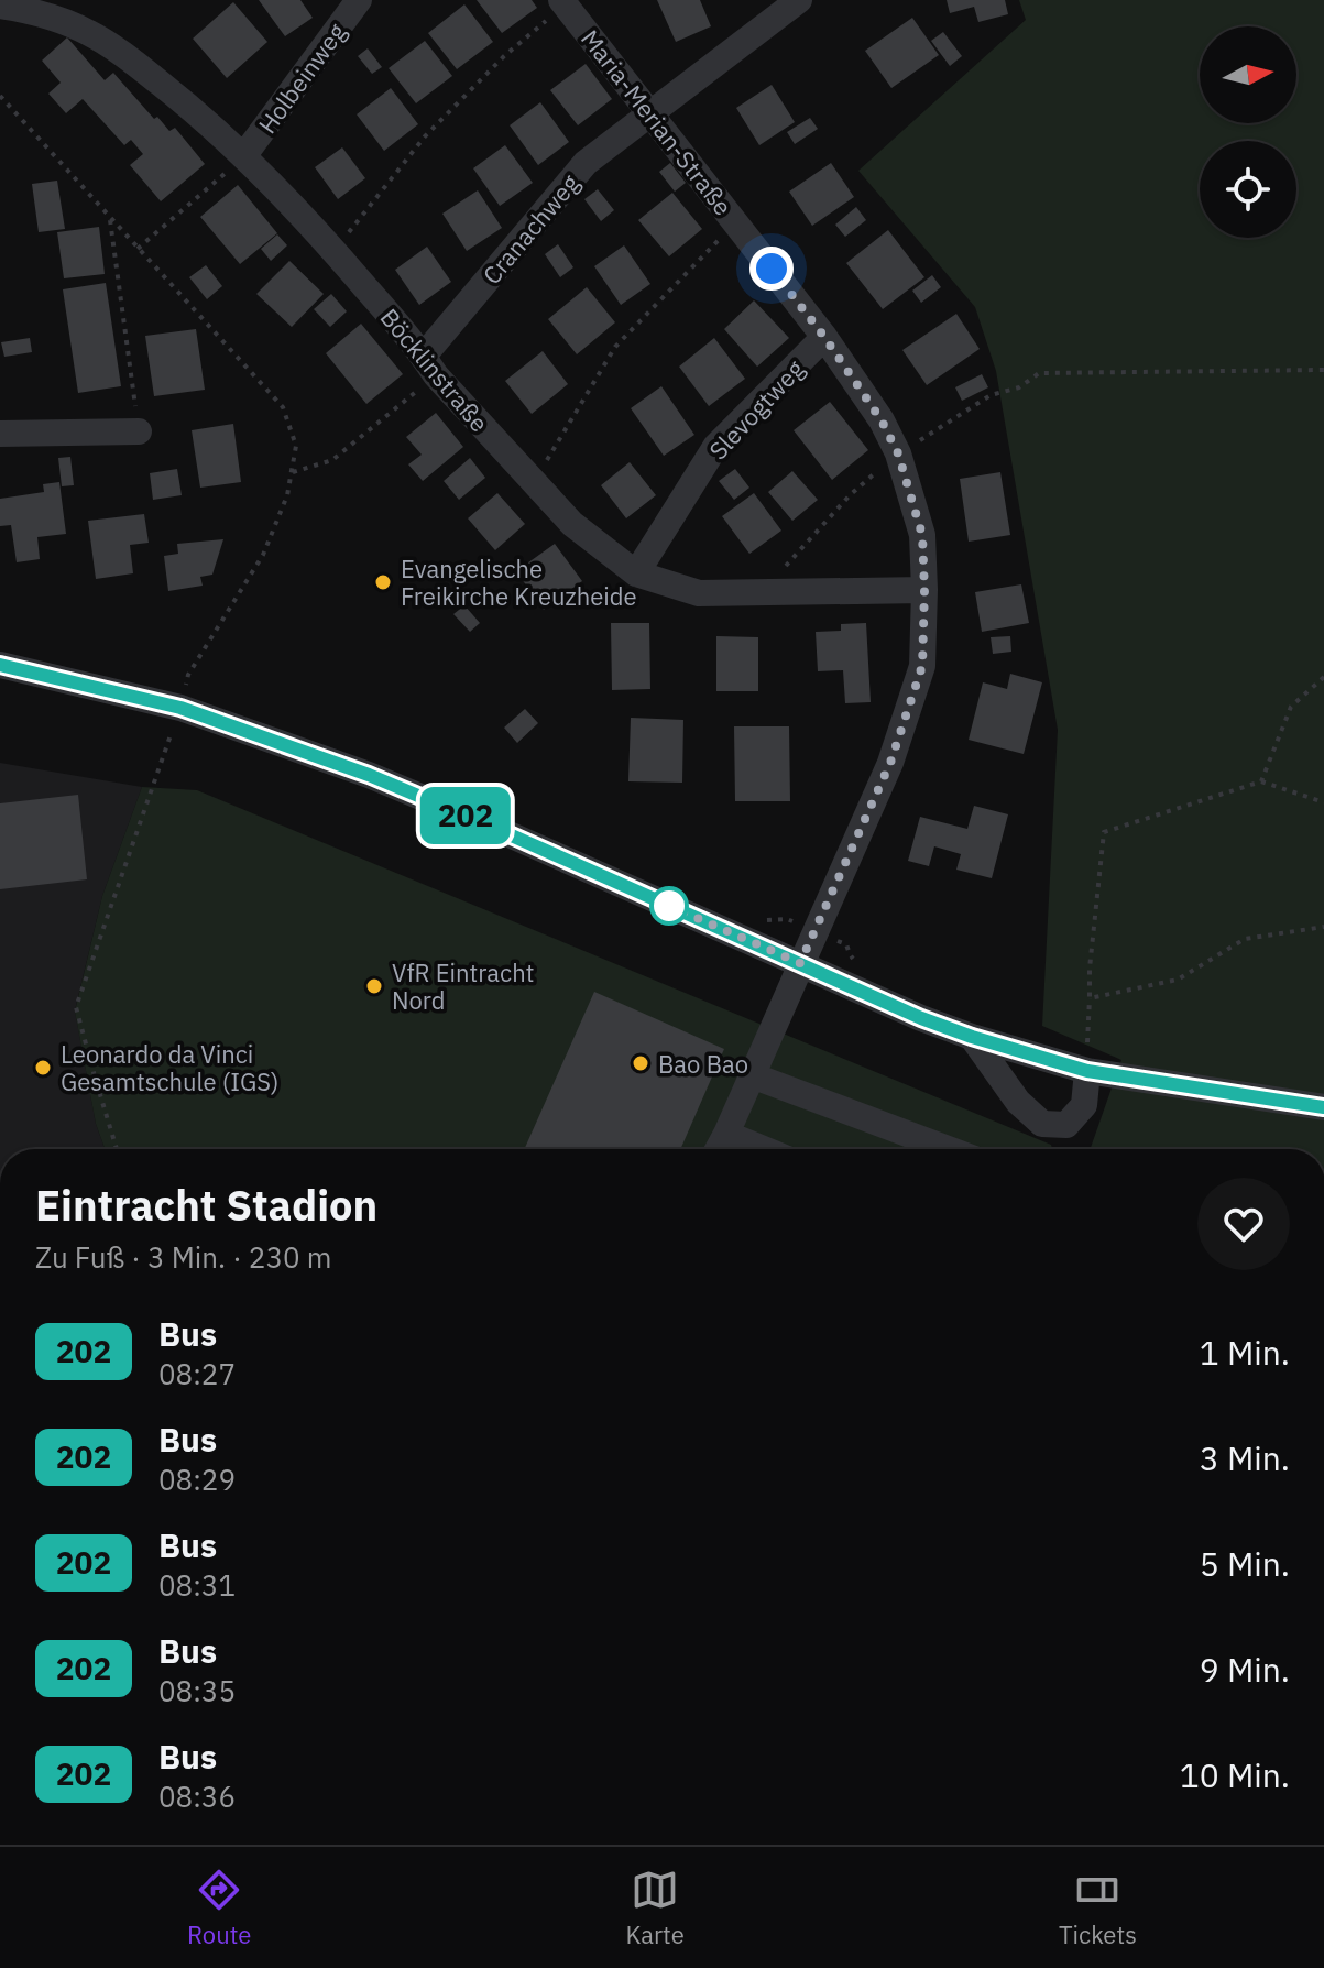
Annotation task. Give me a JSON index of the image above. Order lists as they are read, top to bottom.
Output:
{
  "streets": {
    "street": [
      "Holbeinweg",
      "Maria-Merian-Straße",
      "Cranachweg",
      "Böcklinstraße",
      "Slevogtweg"
    ]
  },
  "crossings": [
    ["Holbeinweg", "Böcklinstraße"],
    ["Maria-Merian-Straße", "Cranachweg"],
    ["Maria-Merian-Straße", "Böcklinstraße"],
    ["Maria-Merian-Straße", "Slevogtweg"],
    ["Cranachweg", "Böcklinstraße"],
    ["Böcklinstraße", "Slevogtweg"]
  ],
  "places": [
    "Evangelische Freikirche Kreuzheide",
    "VfR Eintracht Nord",
    "Bao Bao",
    "Leonardo da Vinci Gesamtschule (IGS)"
  ],
  "lines": ["bus line 202"],
  "north": "right",
  "page": {
    "on_map": "202",
    "heading": ["Eintracht Stadion", "Zu Fuß · 3 Min. · 230 m"],
    "list": [
      {
        "mark": "202",
        "name": "Bus",
        "note": "08:27",
        "value": "1 Min."
      },
      {
        "mark": "202",
        "name": "Bus",
        "note": "08:29",
        "value": "3 Min."
      },
      {
        "mark": "202",
        "name": "Bus",
        "note": "08:31",
        "value": "5 Min."
      },
      {
        "mark": "202",
        "name": "Bus",
        "note": "08:35",
        "value": "9 Min."
      },
      {
        "mark": "202",
        "name": "Bus",
        "note": "08:36",
        "value": "10 Min."
      }
    ],
    "tabs": ["Route", "Karte", "Tickets"]
  }
}
